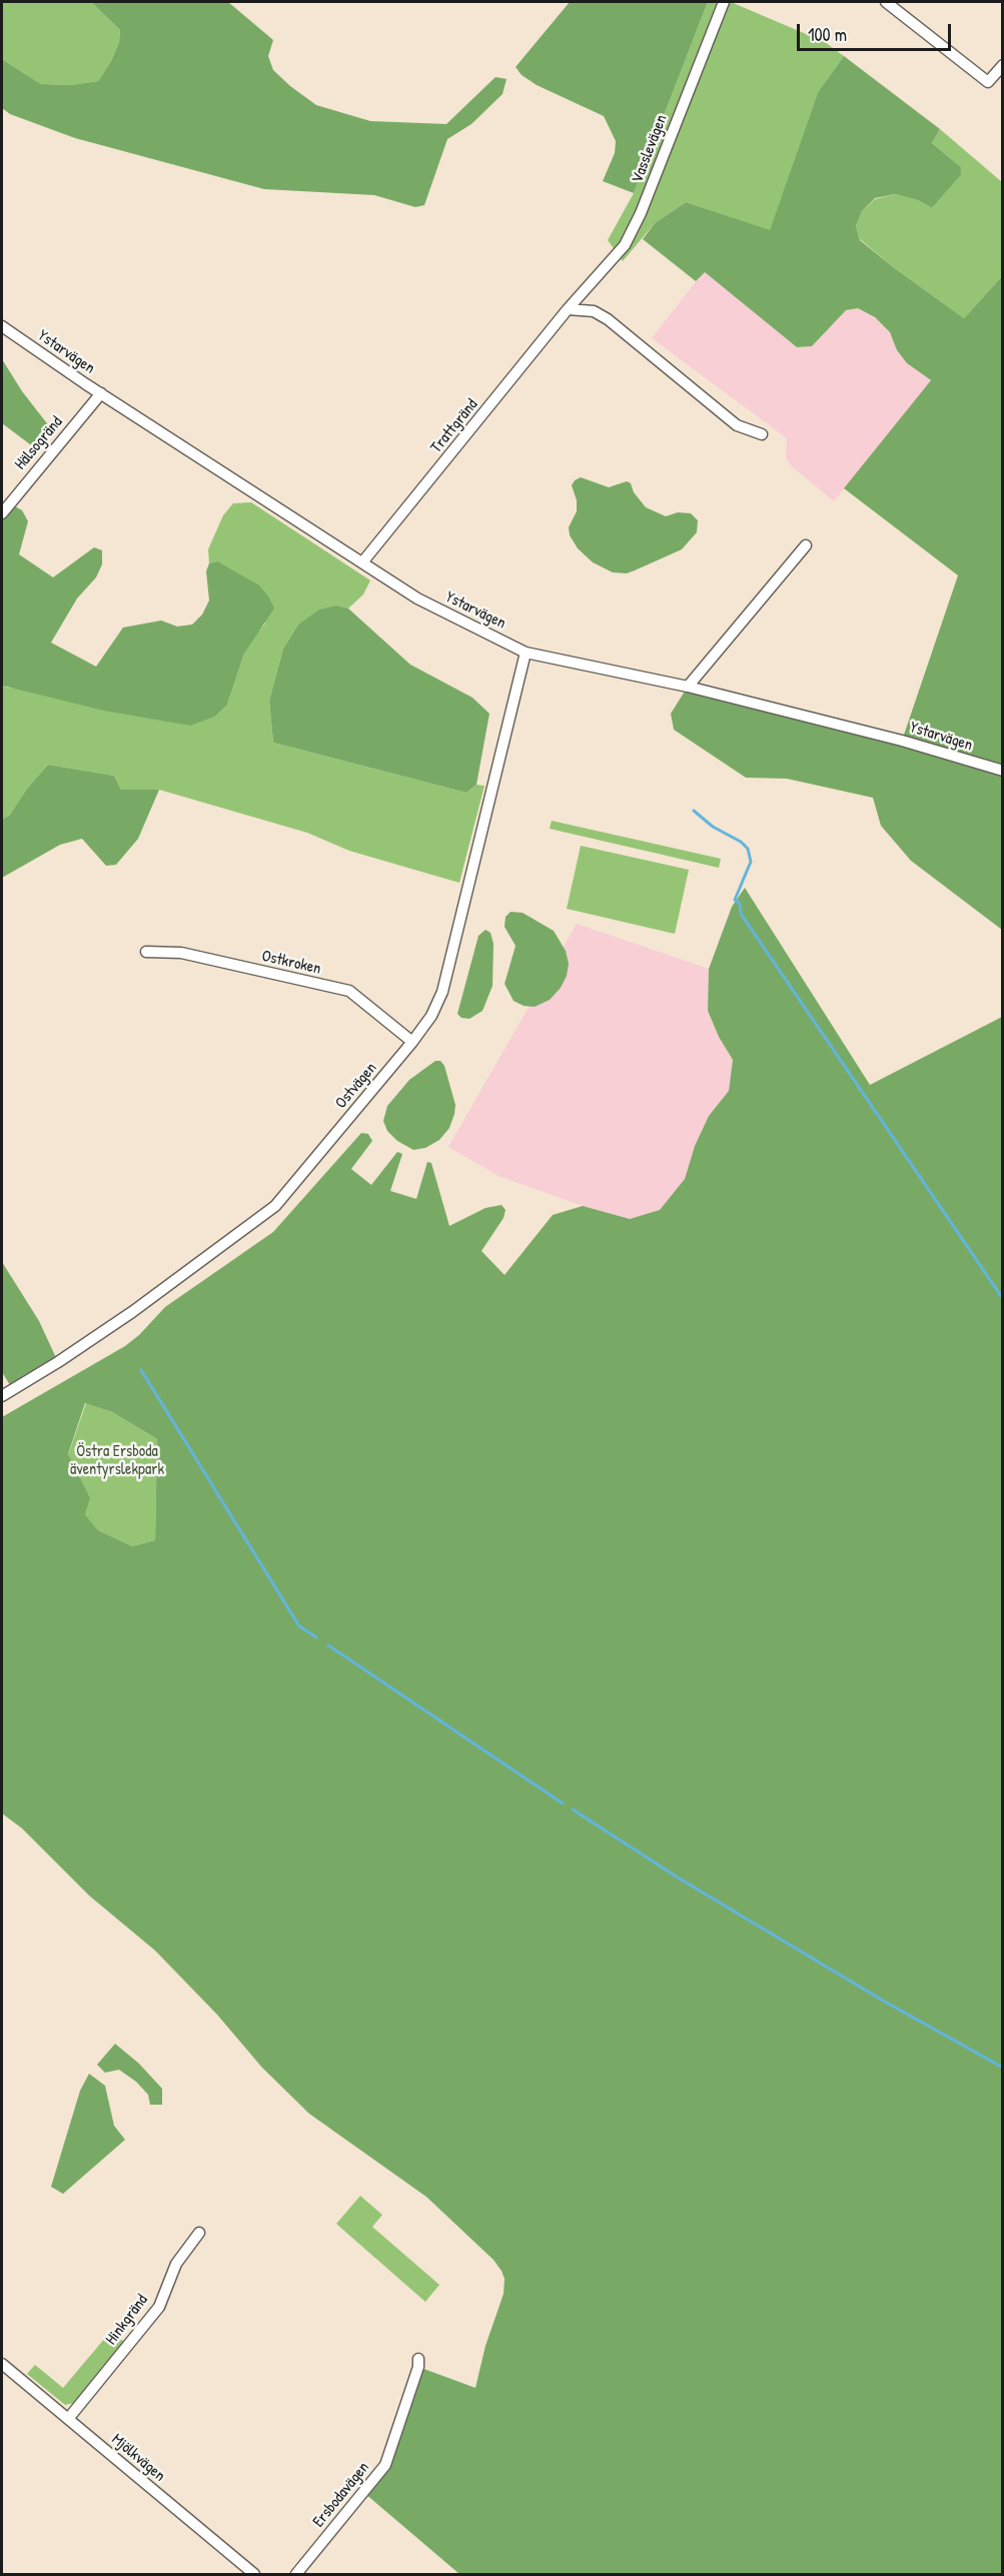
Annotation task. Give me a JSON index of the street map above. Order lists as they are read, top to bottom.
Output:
{
  "streets": {
    "street": [
      "Vasslevägen",
      "Ystarvägen",
      "Trattgränd",
      "Hälsogränd",
      "Ostkroken",
      "Ostvägen",
      "Hinkgränd",
      "Mjölkvägen",
      "Ersbodavägen"
    ]
  },
  "crossings": [
    ["Vasslevägen", "Trattgränd"],
    ["Ystarvägen", "Trattgränd"],
    ["Ystarvägen", "Hälsogränd"],
    ["Ystarvägen", "Ostvägen"],
    ["Ostkroken", "Ostvägen"],
    ["Hinkgränd", "Mjölkvägen"]
  ],
  "parks": ["Östra Ersboda äventyrslekpark"],
  "scale_bar": "100 m"
}
